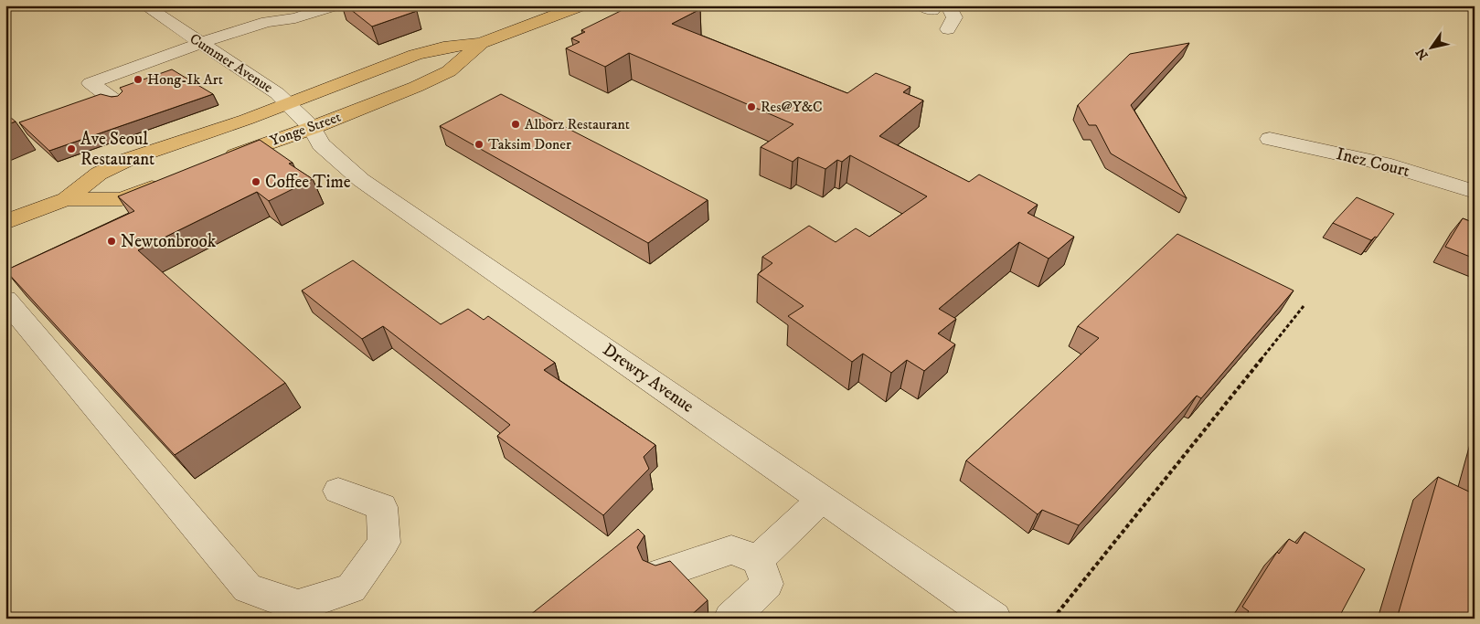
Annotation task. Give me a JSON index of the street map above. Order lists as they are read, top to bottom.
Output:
{
  "streets": {
    "main road": ["Yonge Street"],
    "street": ["Cummer Avenue", "Inez Court", "Drewry Avenue"]
  },
  "crossings": [
    ["Cummer Avenue", "Yonge Street"],
    ["Cummer Avenue", "Drewry Avenue"],
    ["Yonge Street", "Drewry Avenue"]
  ],
  "places": [
    "Hong-Ik Art",
    "Res@Y&C",
    "Alborz Restaurant",
    "Taksim Doner",
    "Ave Seoul Restaurant",
    "Coffee Time",
    "Newtonbrook"
  ],
  "north": "bottom left"
}
